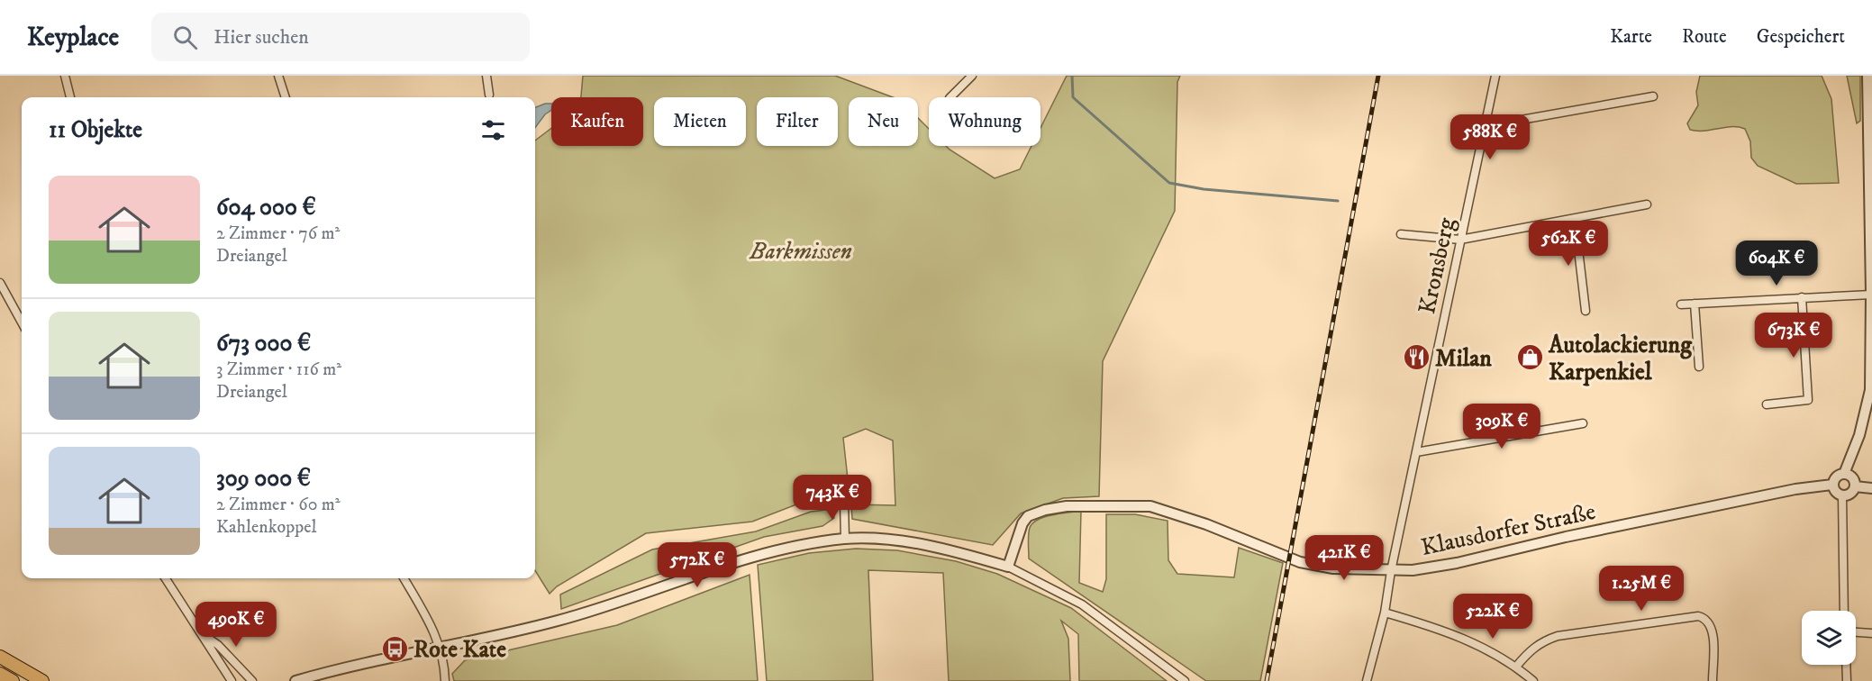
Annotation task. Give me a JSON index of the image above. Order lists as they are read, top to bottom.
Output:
{
  "streets": {
    "street": ["Kronsberg", "Klausdorfer Straße"]
  },
  "crossings": [
    ["Kronsberg", "Klausdorfer Straße"]
  ],
  "parks": ["Barkmissen"],
  "places": {
    "restaurant": ["Milan"],
    "shop": ["Autolackierung Karpenkiel"],
    "bus stop": ["Rote Kate"]
  },
  "page": {
    "header": "Keyplace",
    "search": "Hier suchen",
    "nav": ["Karte", "Route", "Gespeichert"],
    "chip": [
      "Kaufen",
      "Mieten",
      "Filter",
      "Neu",
      "Wohnung"
    ],
    "heading": "11 Objekte",
    "price": [
      "588K €",
      "562K €",
      "604K €",
      "673K €",
      "309K €",
      "743K €",
      "421K €",
      "572K €",
      "1.25M €",
      "522K €",
      "490K €"
    ],
    "list": [
      {
        "name": "604 000 €",
        "note": "2 Zimmer · 76 m² · Dreiangel"
      },
      {
        "name": "673 000 €",
        "note": "3 Zimmer · 116 m² · Dreiangel"
      },
      {
        "name": "309 000 €",
        "note": "2 Zimmer · 60 m² · Kahlenkoppel"
      }
    ]
  }
}
